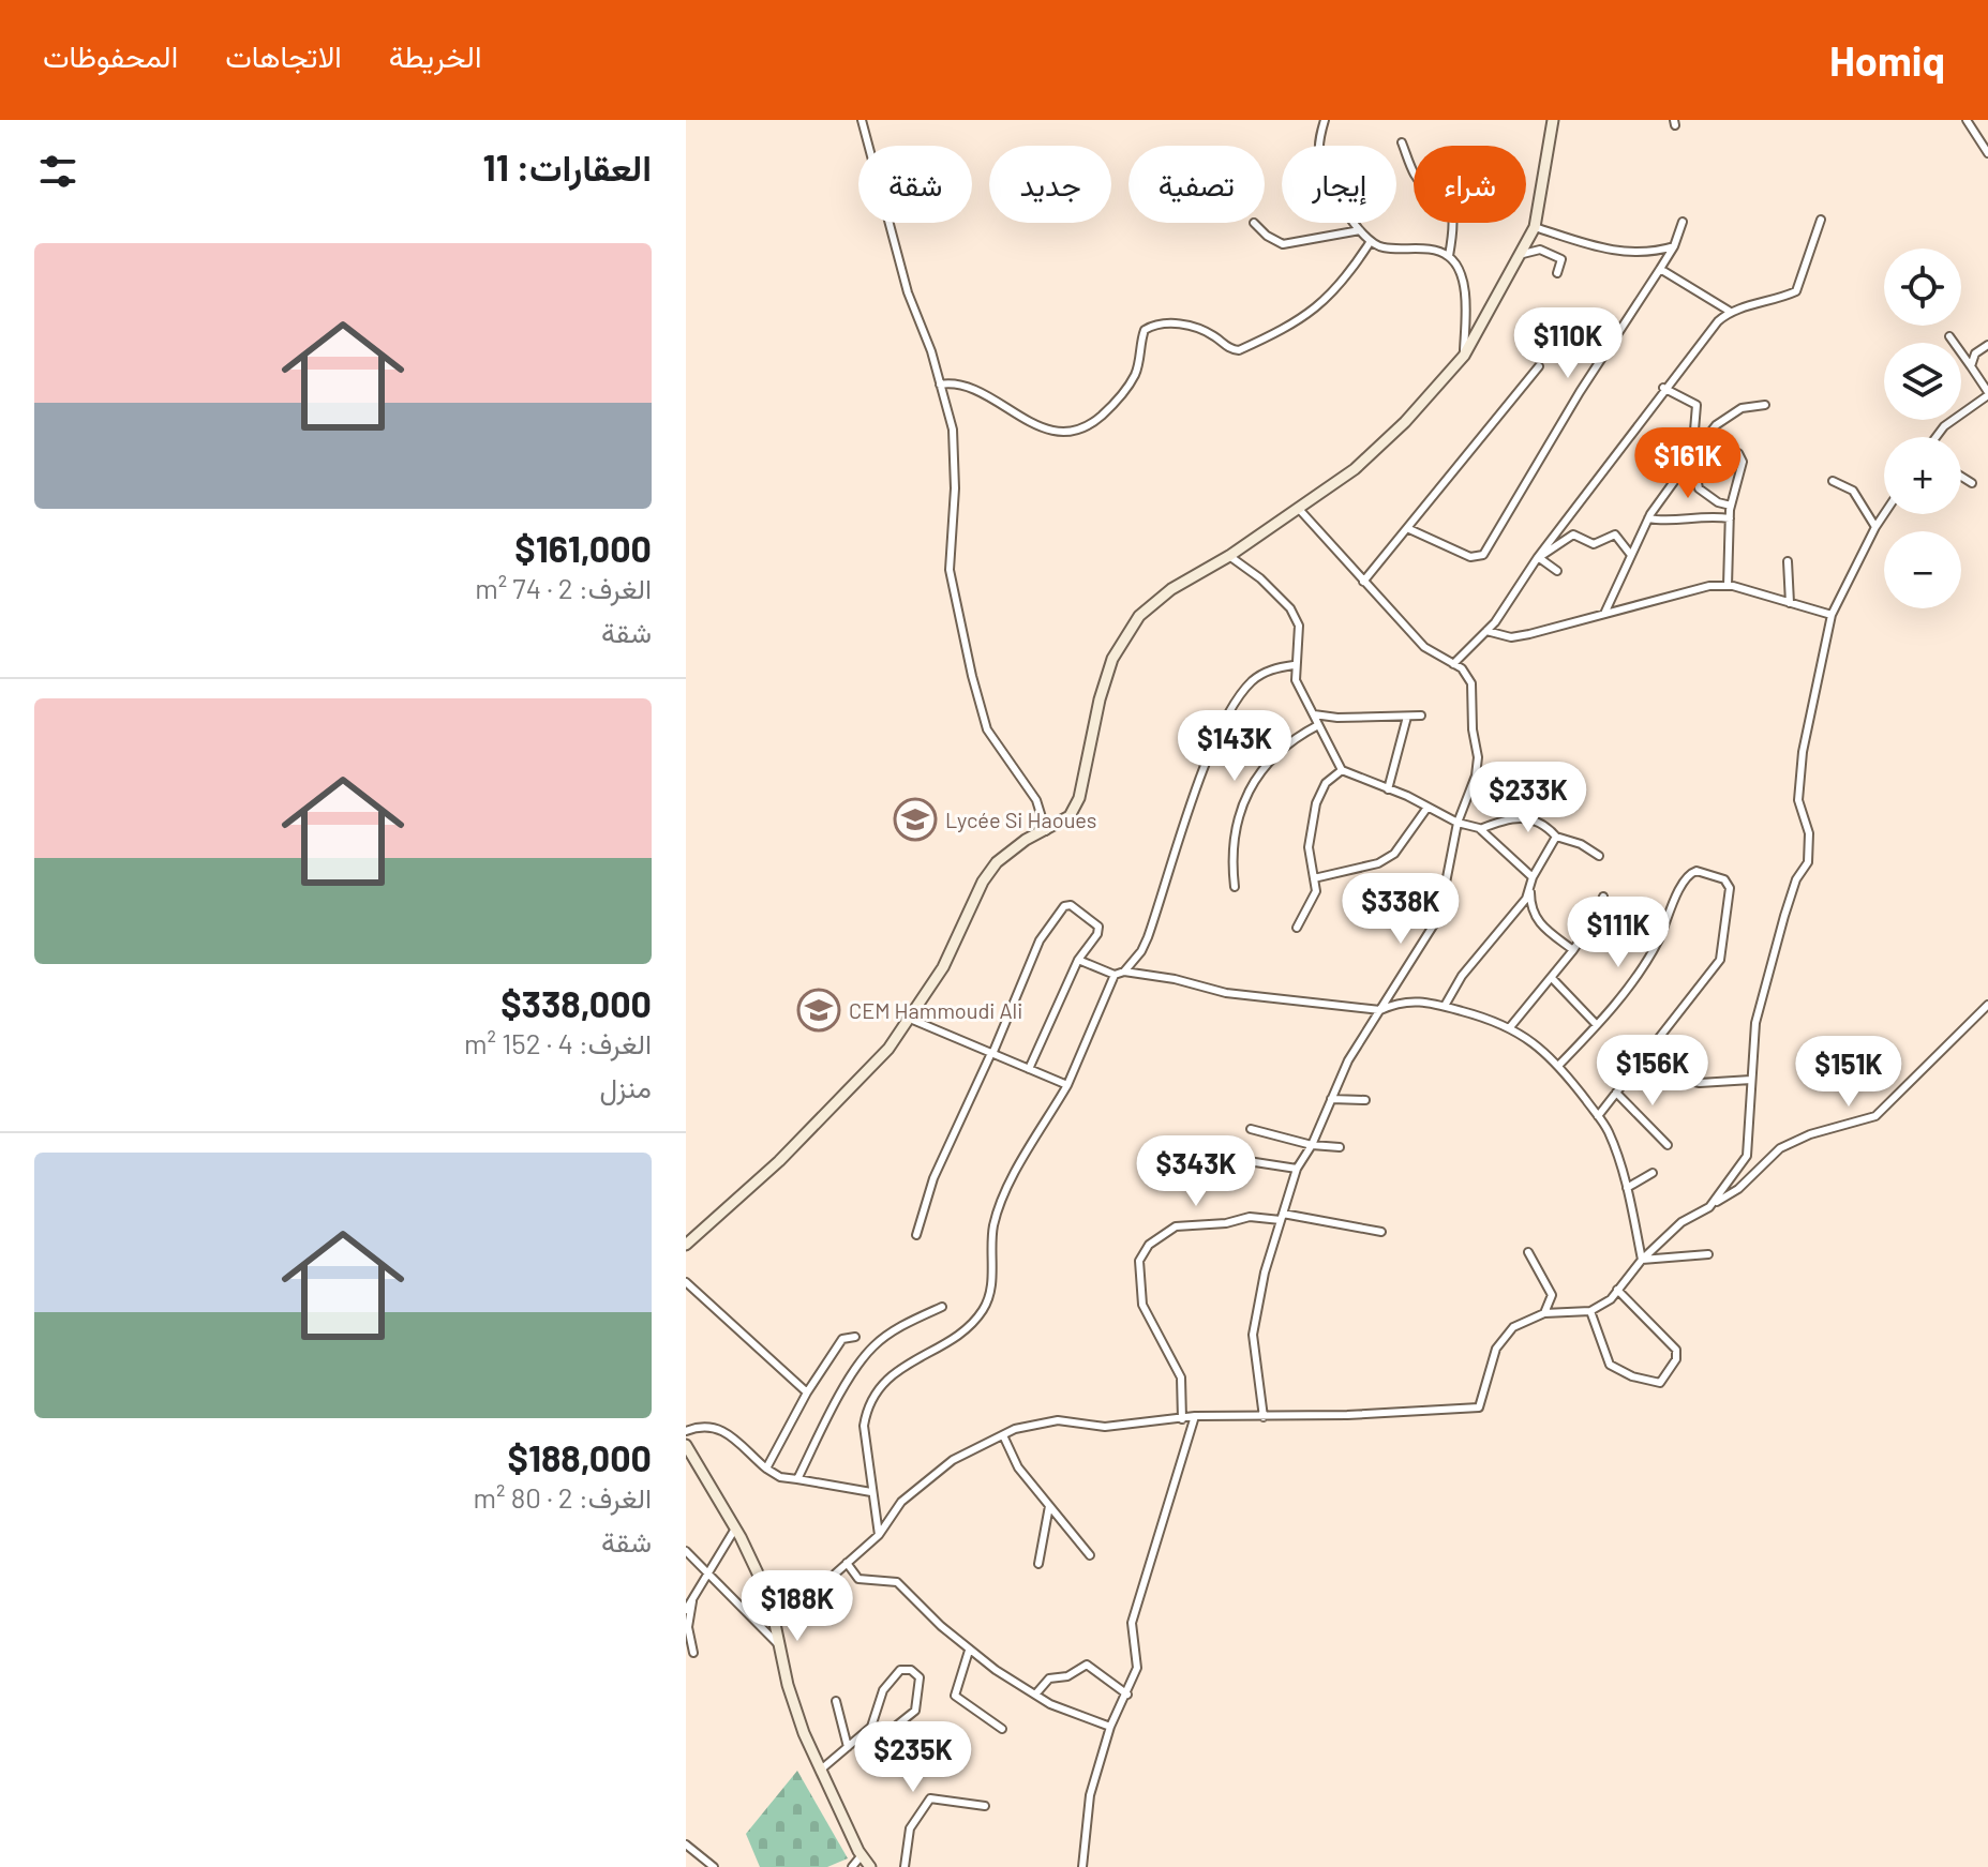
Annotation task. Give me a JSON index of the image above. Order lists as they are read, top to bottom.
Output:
{
  "places": {
    "school or university": ["Lycée Si Haoues", "CEM Hammoudi Ali"]
  },
  "page": {
    "header": "Homiq",
    "nav": ["الخريطة", "الاتجاهات", "المحفوظات"],
    "heading": "العقارات: 11",
    "chip": [
      "شراء",
      "إيجار",
      "تصفية",
      "جديد",
      "شقة"
    ],
    "list": [
      {
        "name": "$161,000",
        "note": "الغرف: 2 · 74 m² · شقة"
      },
      {
        "name": "$338,000",
        "note": "الغرف: 4 · 152 m² · منزل"
      },
      {
        "name": "$188,000",
        "note": "الغرف: 2 · 80 m² · شقة"
      }
    ],
    "map_buttons": ["+", "−"],
    "price": [
      "$110K",
      "$161K",
      "$143K",
      "$233K",
      "$338K",
      "$111K",
      "$156K",
      "$151K",
      "$343K",
      "$188K",
      "$235K"
    ]
  }
}
